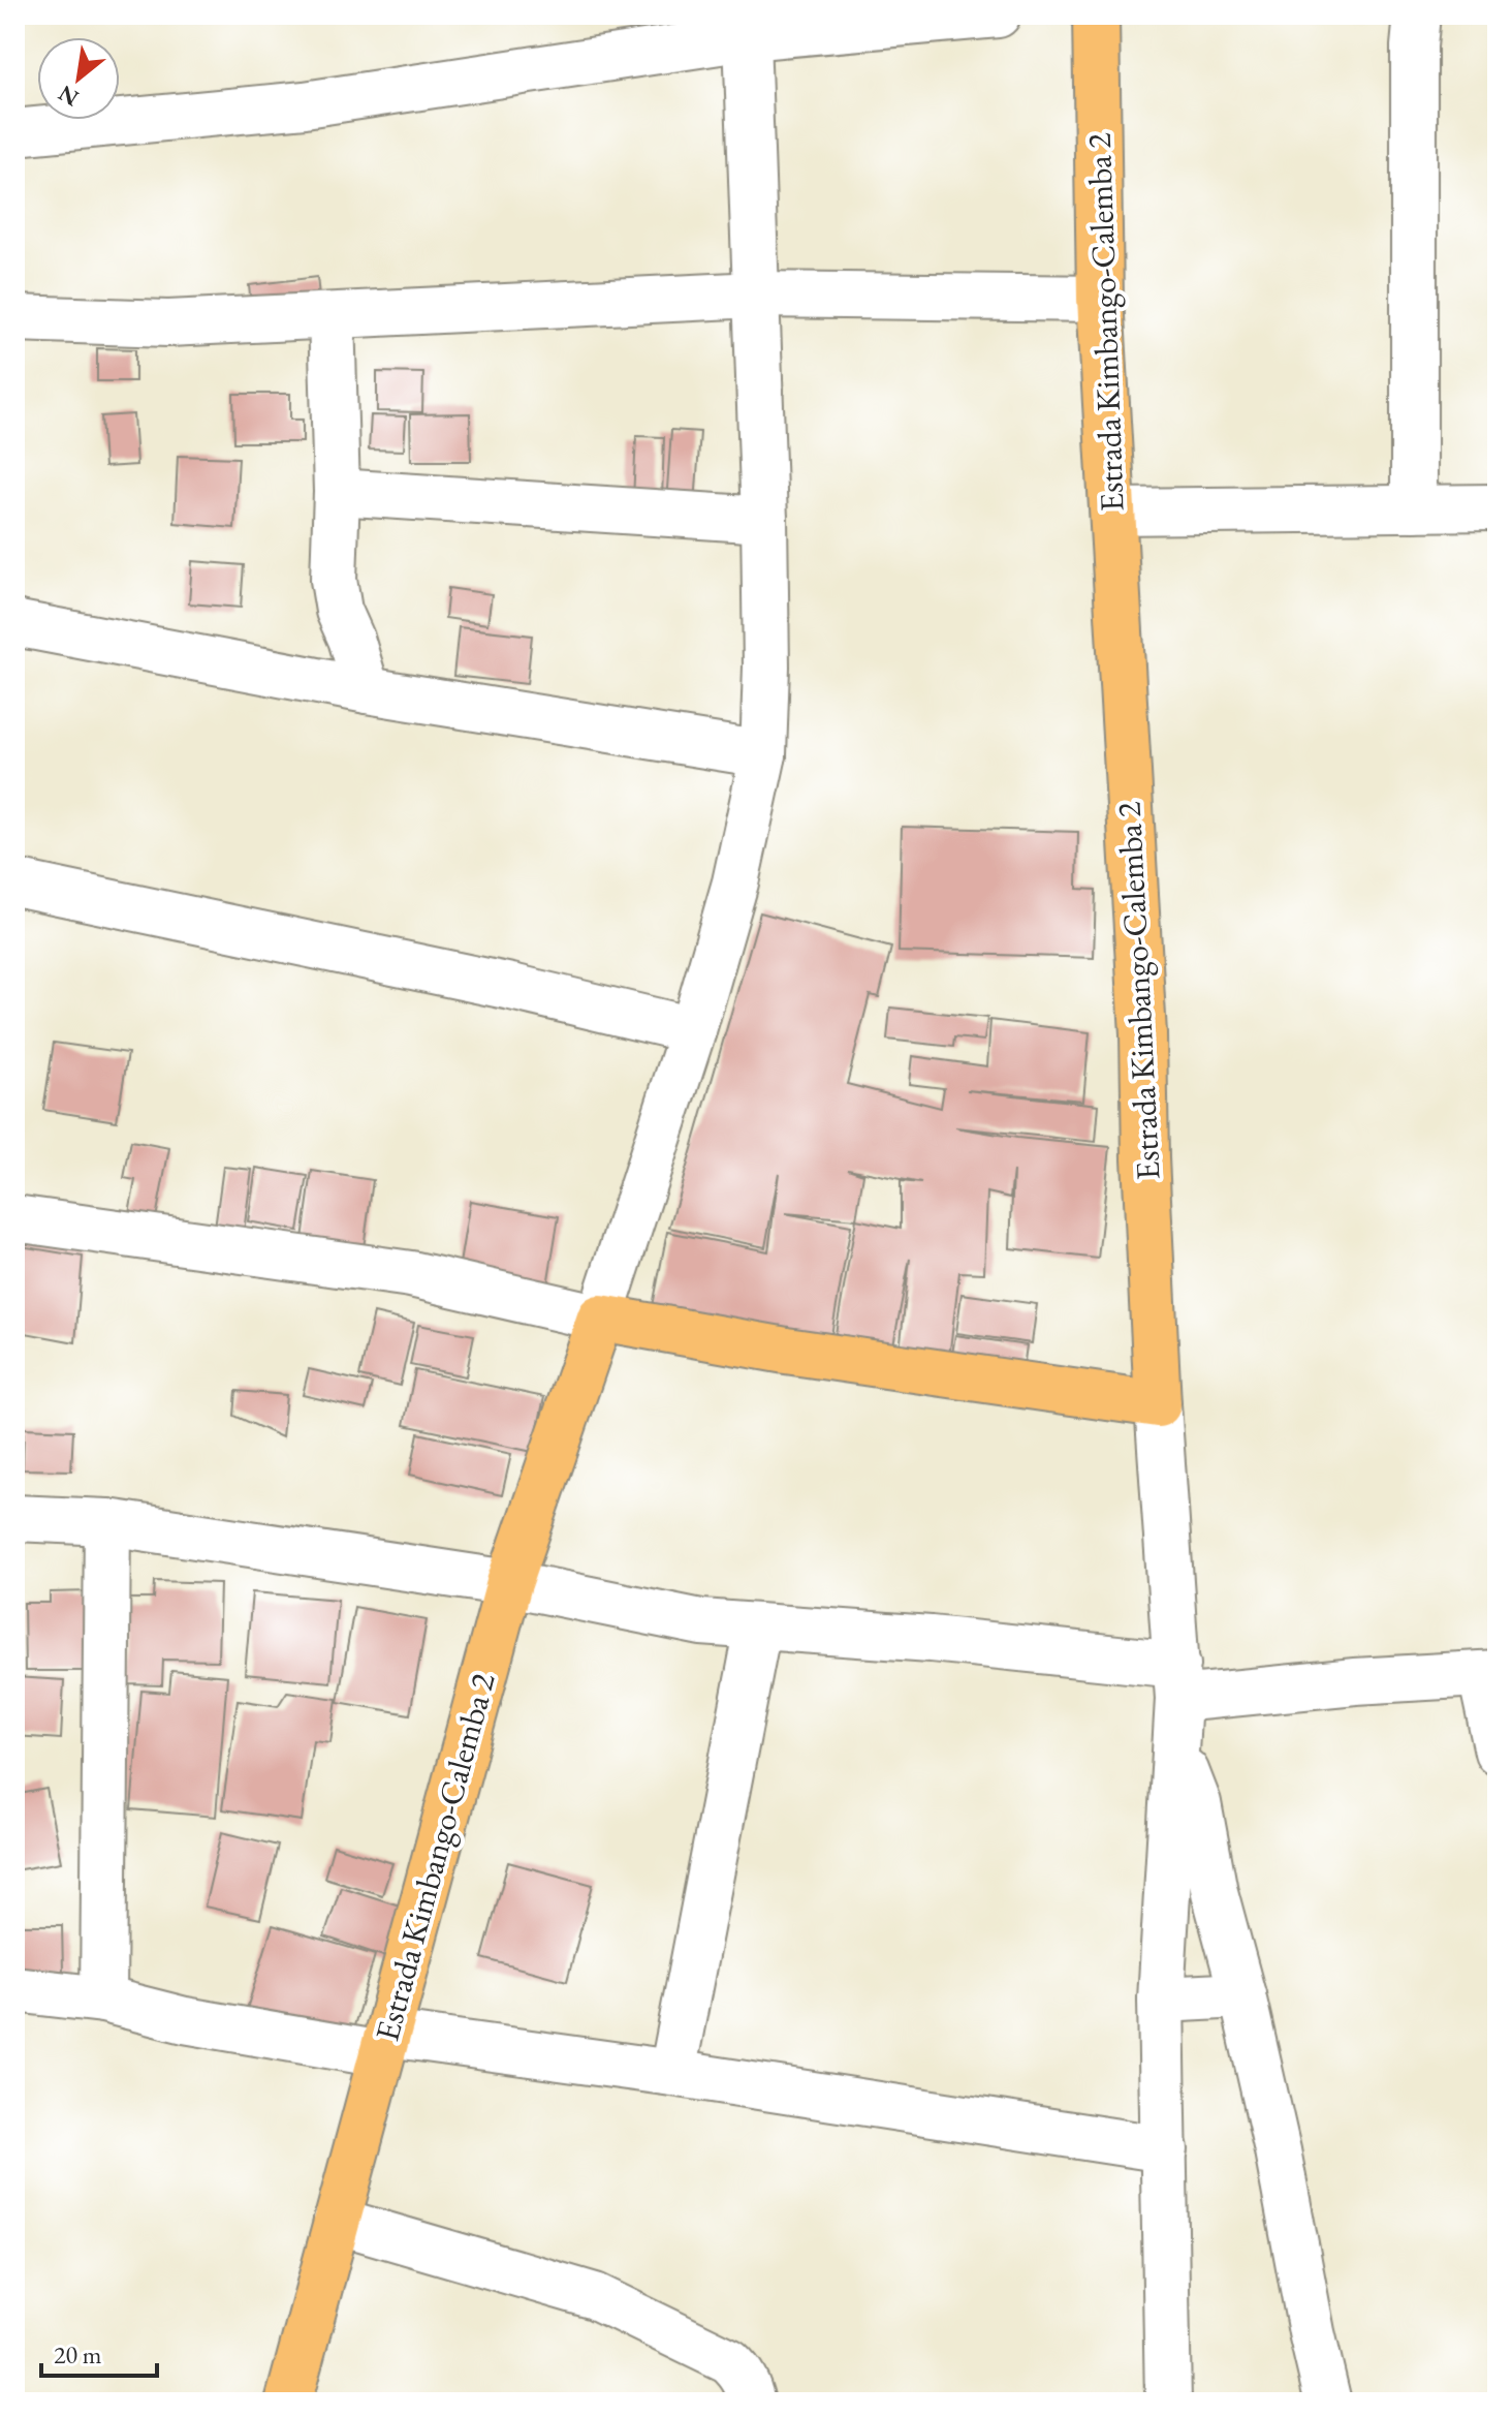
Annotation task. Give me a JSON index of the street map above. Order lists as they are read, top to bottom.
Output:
{
  "streets": {
    "main road": ["Estrada Kimbango-Calemba 2"]
  },
  "scale_bar": "20 m",
  "north": "bottom left"
}
